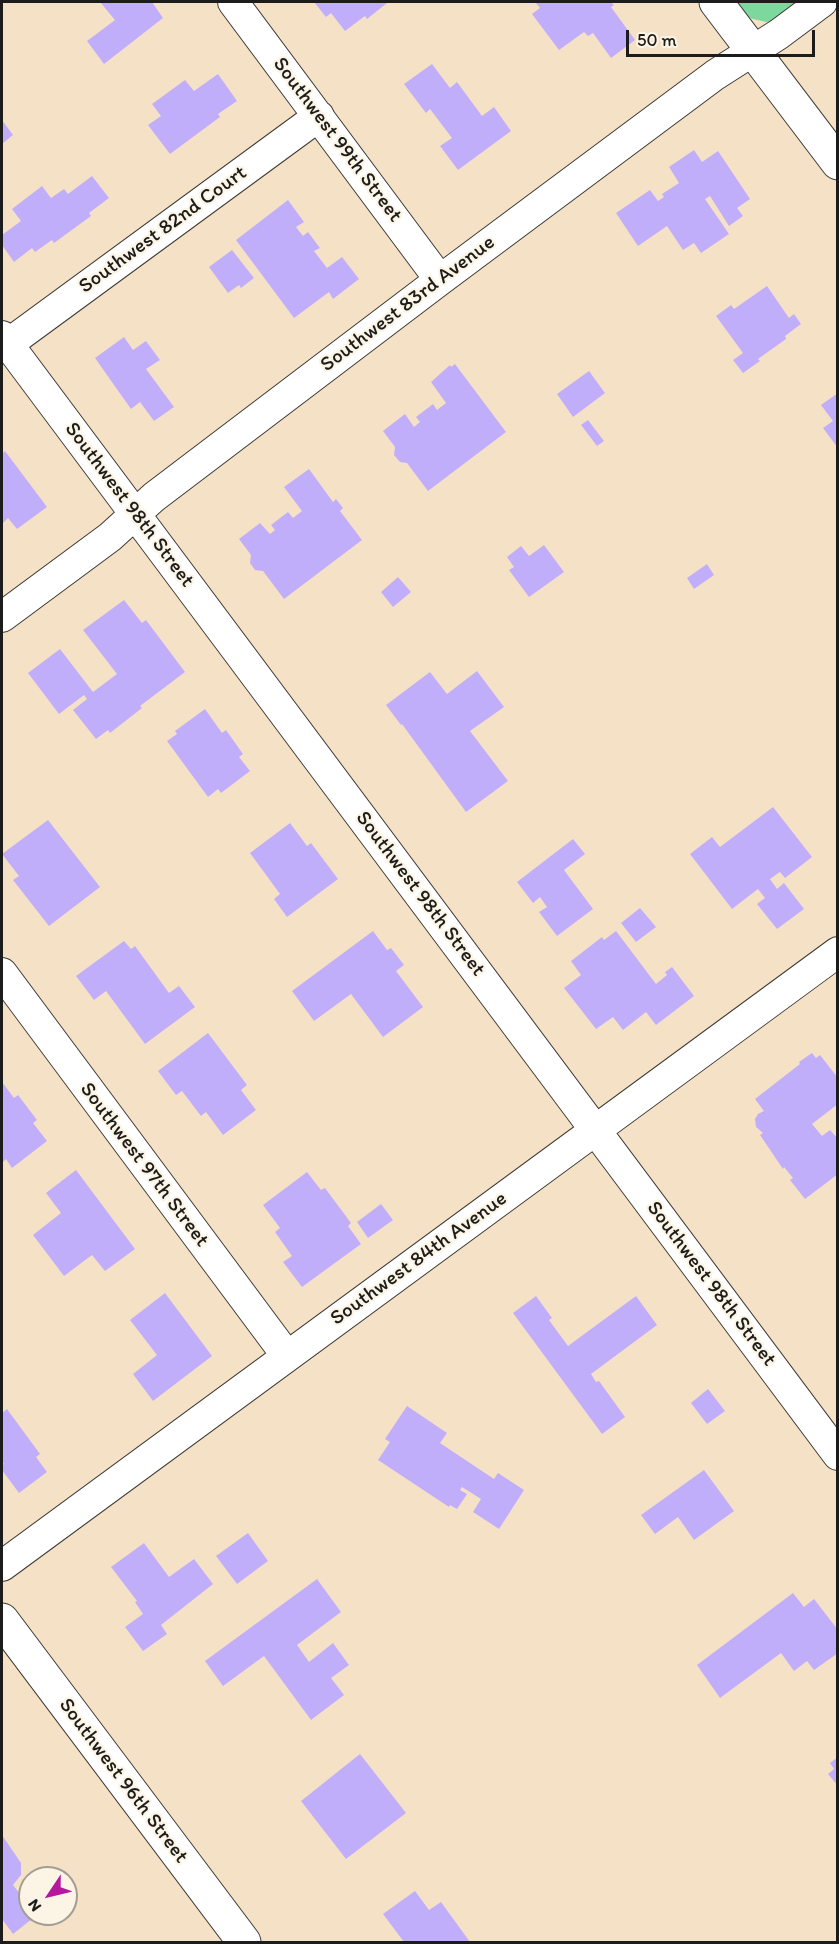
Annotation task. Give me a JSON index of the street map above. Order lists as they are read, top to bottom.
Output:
{
  "streets": {
    "street": [
      "Southwest 99th Street",
      "Southwest 82nd Court",
      "Southwest 83rd Avenue",
      "Southwest 98th Street",
      "Southwest 97th Street",
      "Southwest 84th Avenue",
      "Southwest 96th Street"
    ]
  },
  "crossings": [
    ["Southwest 99th Street", "Southwest 82nd Court"],
    ["Southwest 99th Street", "Southwest 83rd Avenue"],
    ["Southwest 82nd Court", "Southwest 98th Street"],
    ["Southwest 83rd Avenue", "Southwest 98th Street"],
    ["Southwest 98th Street", "Southwest 84th Avenue"],
    ["Southwest 97th Street", "Southwest 84th Avenue"]
  ],
  "scale_bar": "50 m",
  "north": "bottom left"
}
